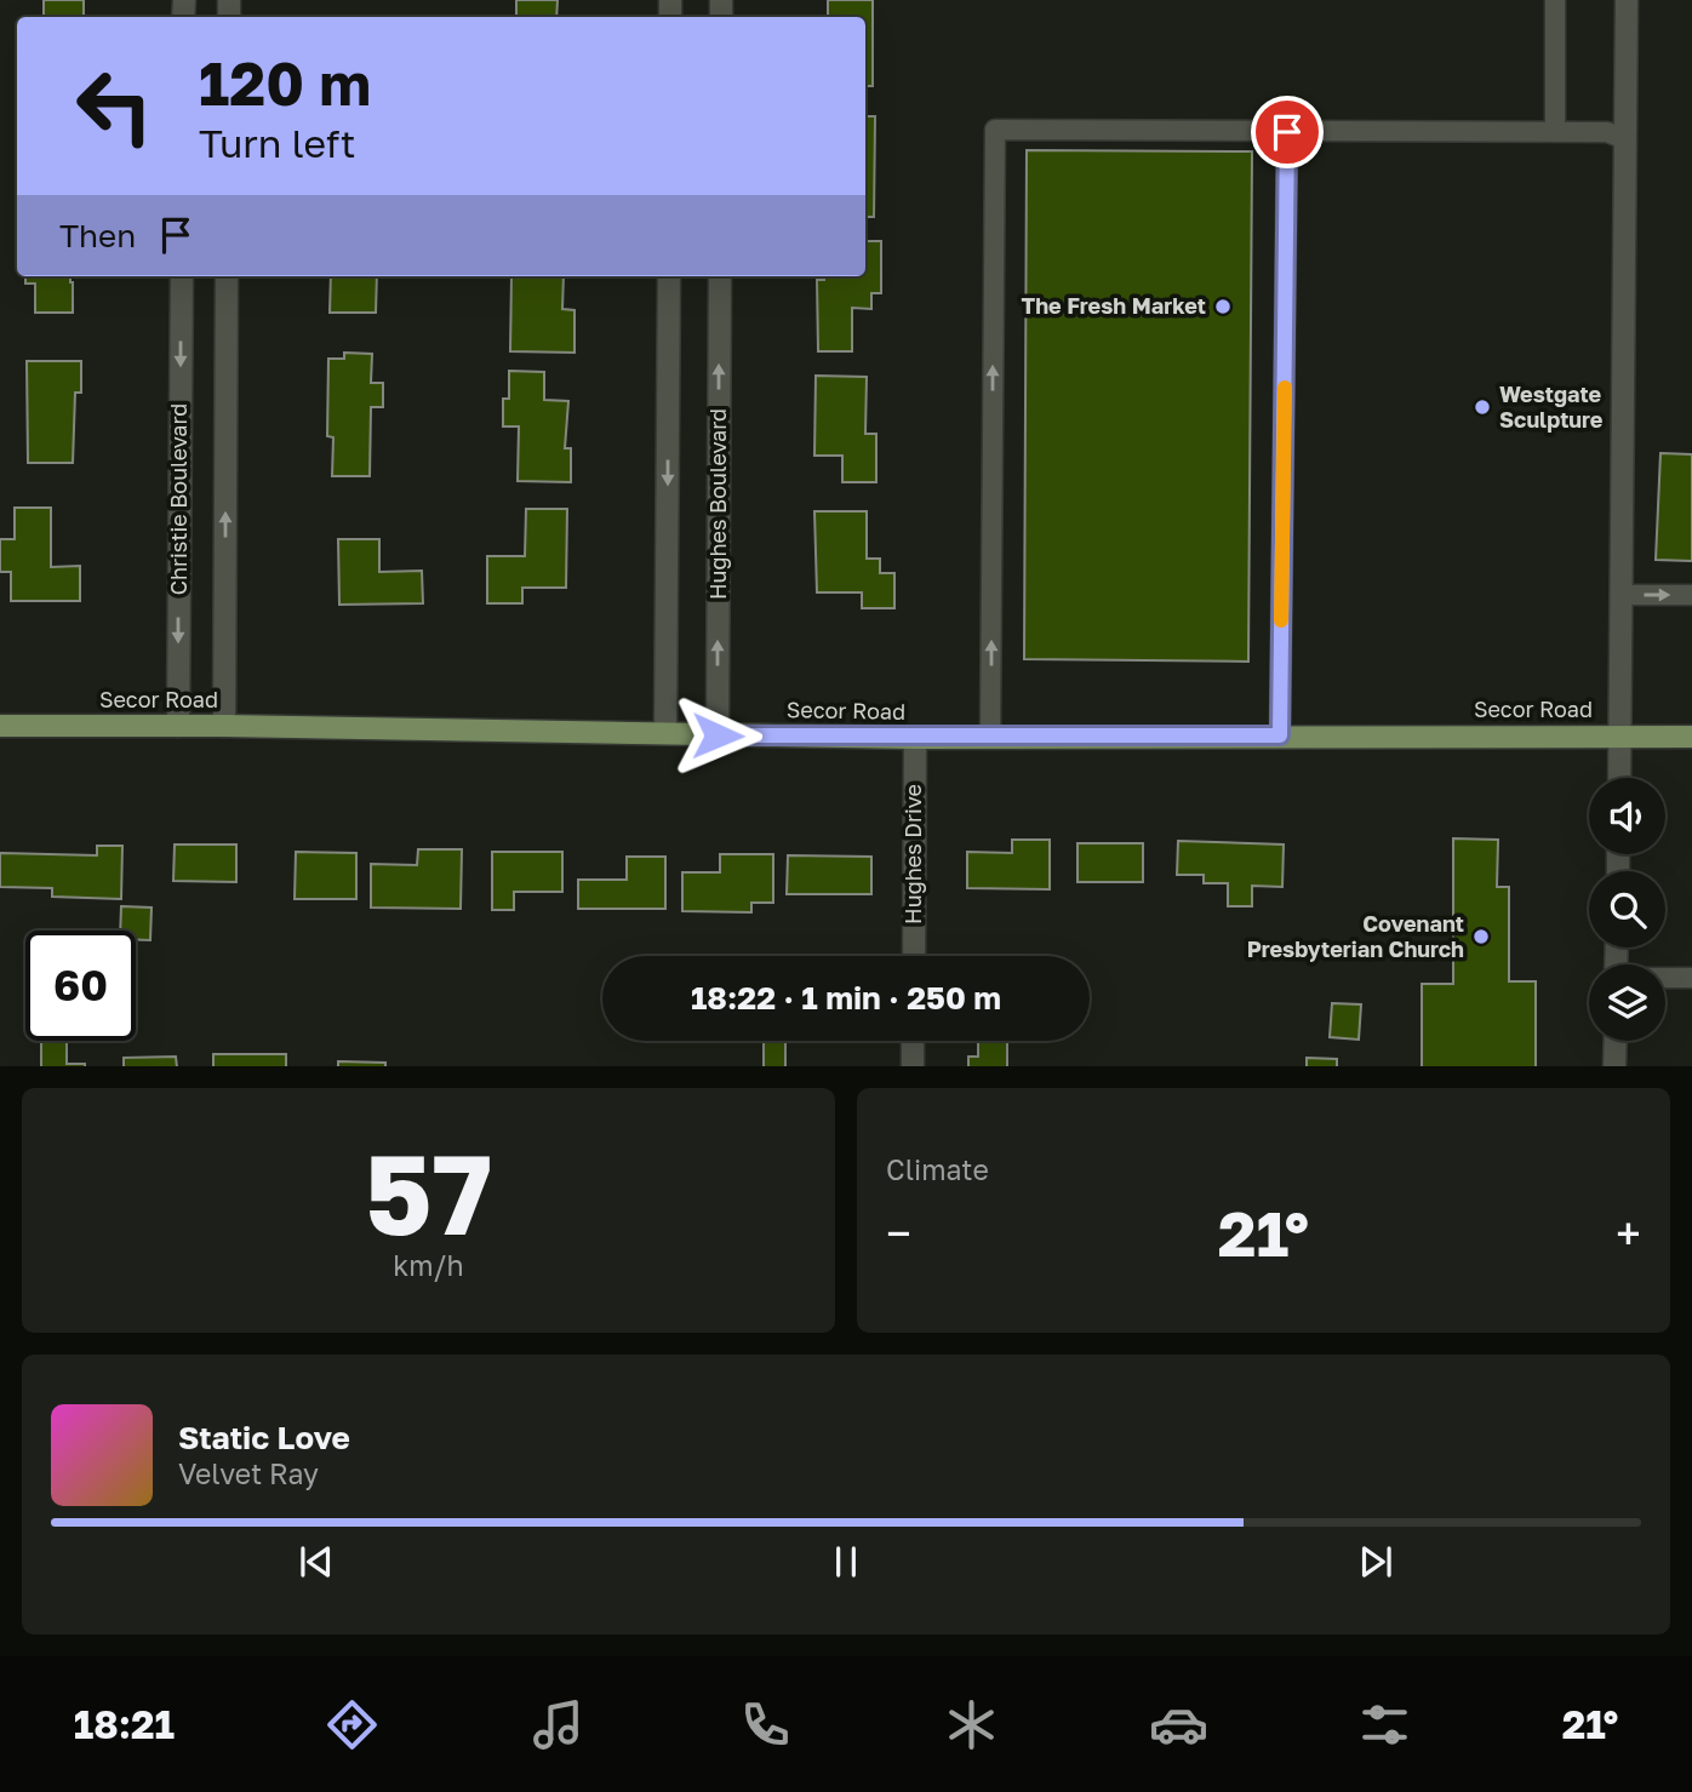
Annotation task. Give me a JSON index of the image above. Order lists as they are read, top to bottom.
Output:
{
  "streets": {
    "main road": ["Secor Road"],
    "street": ["Christie Boulevard", "Hughes Boulevard", "Hughes Drive"]
  },
  "crossings": [
    ["Christie Boulevard", "Secor Road"],
    ["Hughes Boulevard", "Secor Road"],
    ["Secor Road", "Hughes Drive"]
  ],
  "places": ["The Fresh Market", "Westgate Sculpture", "Covenant Presbyterian Church"],
  "page": {
    "turn": ["120 m", "Turn left"],
    "then": "Then",
    "limit": "60",
    "trip": "18:22 · 1 min · 250 m",
    "tile": [
      ["57", "km/h"],
      "Climate"
    ],
    "heat": ["−", "21°", "+"],
    "song": ["Static Love", "Velvet Ray"],
    "tabs": ["18:21", "21°"]
  }
}
